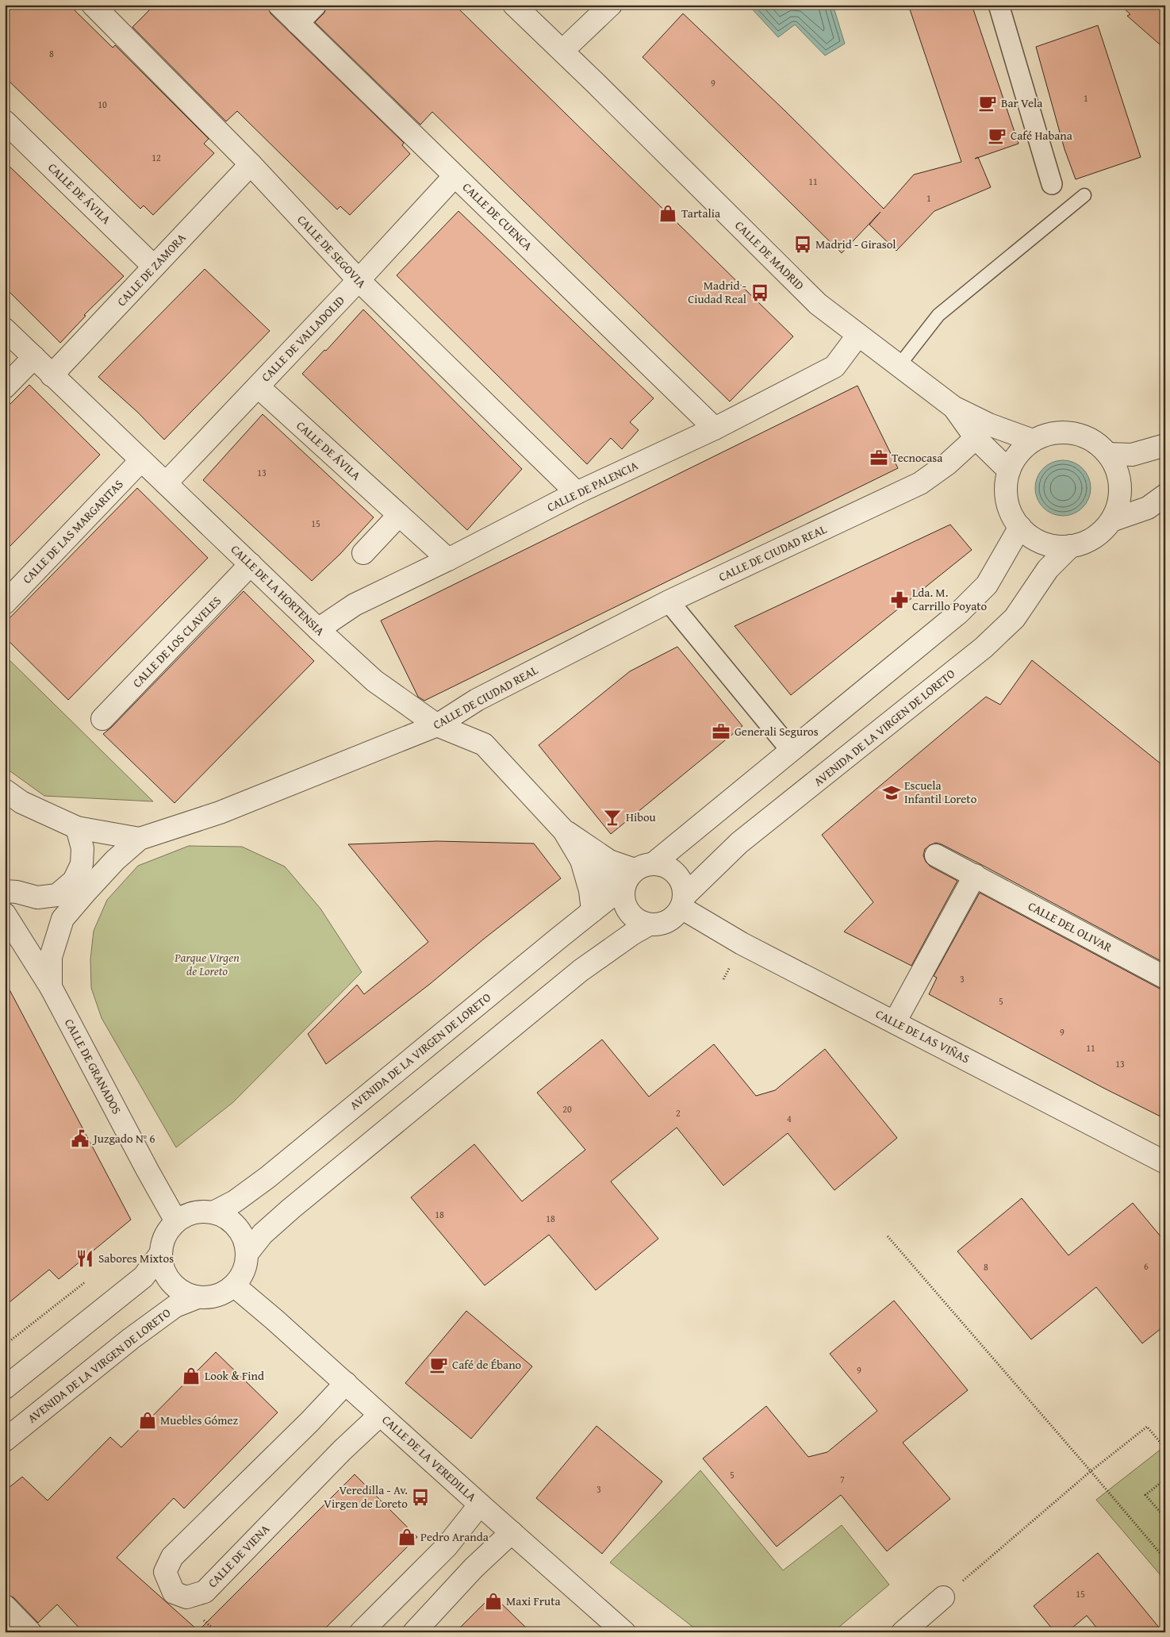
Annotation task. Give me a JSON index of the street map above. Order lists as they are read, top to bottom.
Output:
{
  "streets": {
    "street": [
      "CALLE DE ÁVILA",
      "CALLE DE CUENCA",
      "CALLE DE SEGOVIA",
      "CALLE DE MADRID",
      "CALLE DE ZAMORA",
      "CALLE DE VALLADOLID",
      "CALLE DE PALENCIA",
      "CALLE DE LAS MARGARITAS",
      "CALLE DE CIUDAD REAL",
      "CALLE DE LA HORTENSIA",
      "CALLE DE LOS CLAVELES",
      "AVENIDA DE LA VIRGEN DE LORETO",
      "CALLE DEL OLIVAR",
      "CALLE DE LAS VIÑAS",
      "CALLE DE GRANADOS",
      "CALLE DE LA VEREDILLA",
      "CALLE DE VIENA"
    ]
  },
  "crossings": [
    ["CALLE DE ÁVILA", "CALLE DE ZAMORA"],
    ["CALLE DE ÁVILA", "CALLE DE VALLADOLID"],
    ["CALLE DE ÁVILA", "CALLE DE PALENCIA"],
    ["CALLE DE CUENCA", "CALLE DE VALLADOLID"],
    ["CALLE DE CUENCA", "CALLE DE PALENCIA"],
    ["CALLE DE SEGOVIA", "CALLE DE ZAMORA"],
    ["CALLE DE SEGOVIA", "CALLE DE VALLADOLID"],
    ["CALLE DE SEGOVIA", "CALLE DE PALENCIA"],
    ["CALLE DE MADRID", "CALLE DE PALENCIA"],
    ["CALLE DE MADRID", "CALLE DE CIUDAD REAL"],
    ["CALLE DE MADRID", "AVENIDA DE LA VIRGEN DE LORETO"],
    ["CALLE DE ZAMORA", "CALLE DE LA HORTENSIA"],
    ["CALLE DE VALLADOLID", "CALLE DE LA HORTENSIA"],
    ["CALLE DE PALENCIA", "CALLE DE LA HORTENSIA"],
    ["CALLE DE LAS MARGARITAS", "CALLE DE LA HORTENSIA"],
    ["CALLE DE CIUDAD REAL", "CALLE DE LA HORTENSIA"],
    ["CALLE DE CIUDAD REAL", "CALLE DE GRANADOS"],
    ["CALLE DE LA HORTENSIA", "CALLE DE LOS CLAVELES"],
    ["CALLE DE LA HORTENSIA", "AVENIDA DE LA VIRGEN DE LORETO"],
    ["CALLE DE LA HORTENSIA", "CALLE DE LAS VIÑAS"],
    ["AVENIDA DE LA VIRGEN DE LORETO", "CALLE DE LAS VIÑAS"],
    ["AVENIDA DE LA VIRGEN DE LORETO", "CALLE DE GRANADOS"],
    ["AVENIDA DE LA VIRGEN DE LORETO", "CALLE DE LA VEREDILLA"],
    ["CALLE DE GRANADOS", "CALLE DE LA VEREDILLA"],
    ["CALLE DE LA VEREDILLA", "CALLE DE VIENA"]
  ],
  "parks": ["Parque Virgen de Loreto"],
  "places": {
    "cafe": ["Bar Vela", "Café Habana", "Café de Ébano"],
    "shop": [
      "Tartalia",
      "Look & Find",
      "Muebles Gómez",
      "Pedro Aranda",
      "Maxi Fruta"
    ],
    "bus stop": ["Madrid - Girasol", "Madrid - Ciudad Real", "Veredilla - Av. Virgen de Loreto"],
    "office": ["Tecnocasa", "Generali Seguros"],
    "pharmacy": ["Lda. M. Carrillo Poyato"],
    "school or university": ["Escuela Infantil Loreto"],
    "bar": ["Hibou"],
    "public building": ["Juzgado Nº 6"],
    "restaurant": ["Sabores Mixtos"]
  },
  "house_numbers": [
    "8",
    "9",
    "1",
    "10",
    "12",
    "11",
    "1",
    "13",
    "15",
    "3",
    "5",
    "9",
    "11",
    "13",
    "20",
    "2",
    "4",
    "18",
    "18",
    "6",
    "8",
    "9",
    "5",
    "7",
    "3",
    "15"
  ]
}
